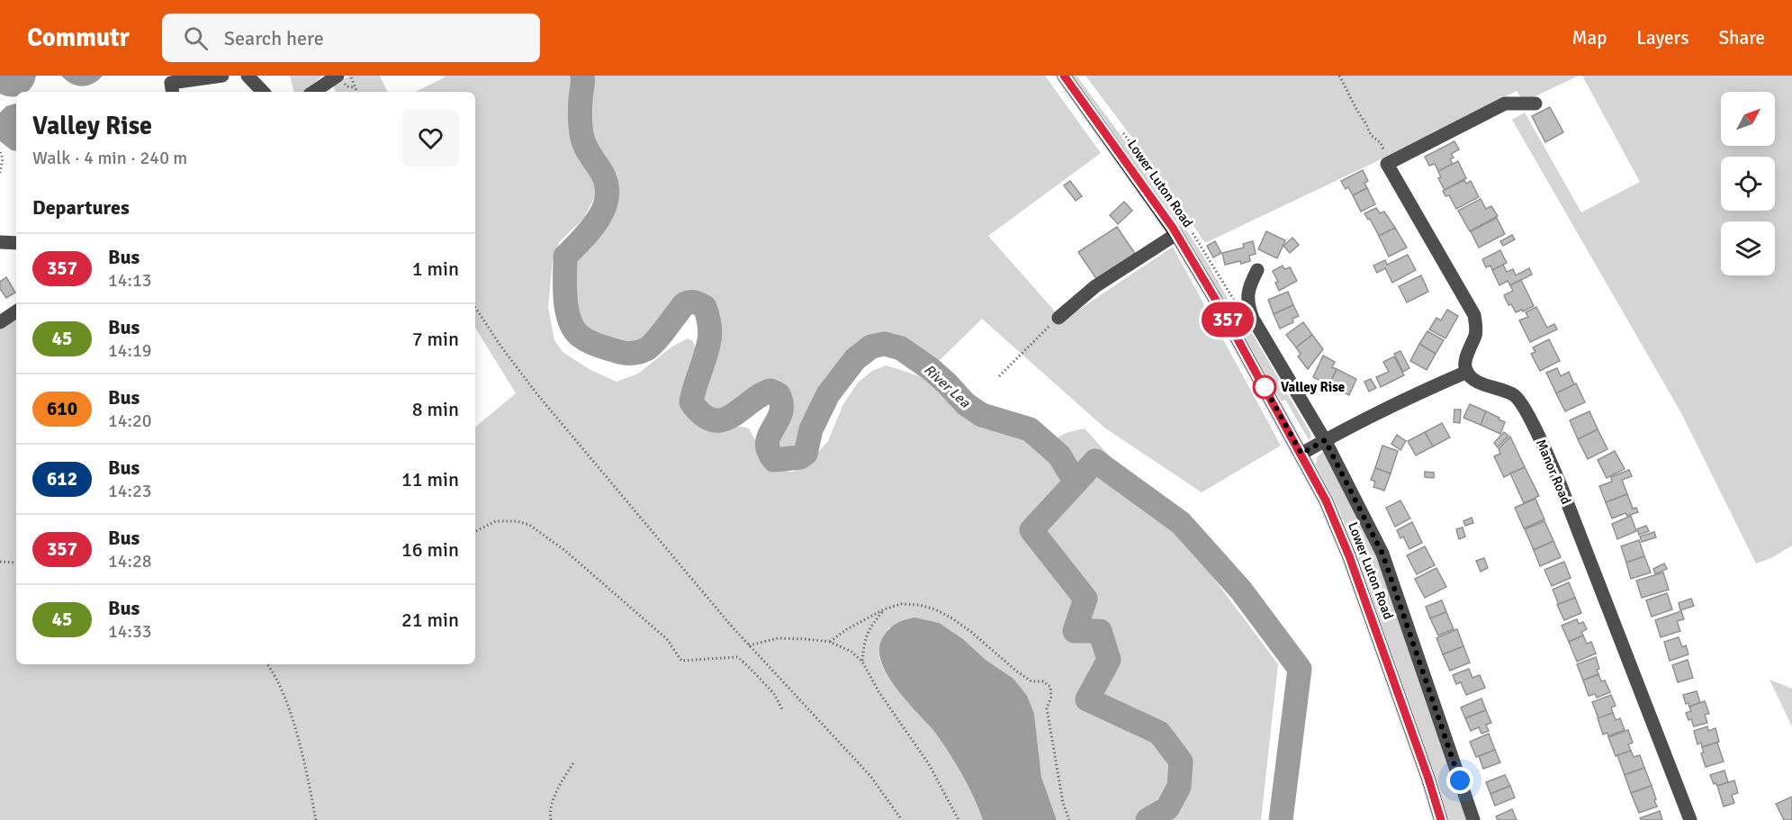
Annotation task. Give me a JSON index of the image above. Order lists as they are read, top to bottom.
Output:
{
  "streets": {
    "main road": ["Lower Luton Road"],
    "street": ["Manor Road"]
  },
  "water": ["River Lea"],
  "places": ["Valley Rise"],
  "lines": ["bus line 357"],
  "north": "top right",
  "page": {
    "header": "Commutr",
    "search": "Search here",
    "nav": ["Map", "Layers", "Share"],
    "on_map": "357",
    "heading": [
      ["Valley Rise", "Walk · 4 min · 240 m"],
      "Departures"
    ],
    "list": [
      {
        "mark": "357",
        "name": "Bus",
        "note": "14:13",
        "value": "1 min"
      },
      {
        "mark": "45",
        "name": "Bus",
        "note": "14:19",
        "value": "7 min"
      },
      {
        "mark": "610",
        "name": "Bus",
        "note": "14:20",
        "value": "8 min"
      },
      {
        "mark": "612",
        "name": "Bus",
        "note": "14:23",
        "value": "11 min"
      },
      {
        "mark": "357",
        "name": "Bus",
        "note": "14:28",
        "value": "16 min"
      },
      {
        "mark": "45",
        "name": "Bus",
        "note": "14:33",
        "value": "21 min"
      }
    ]
  }
}
